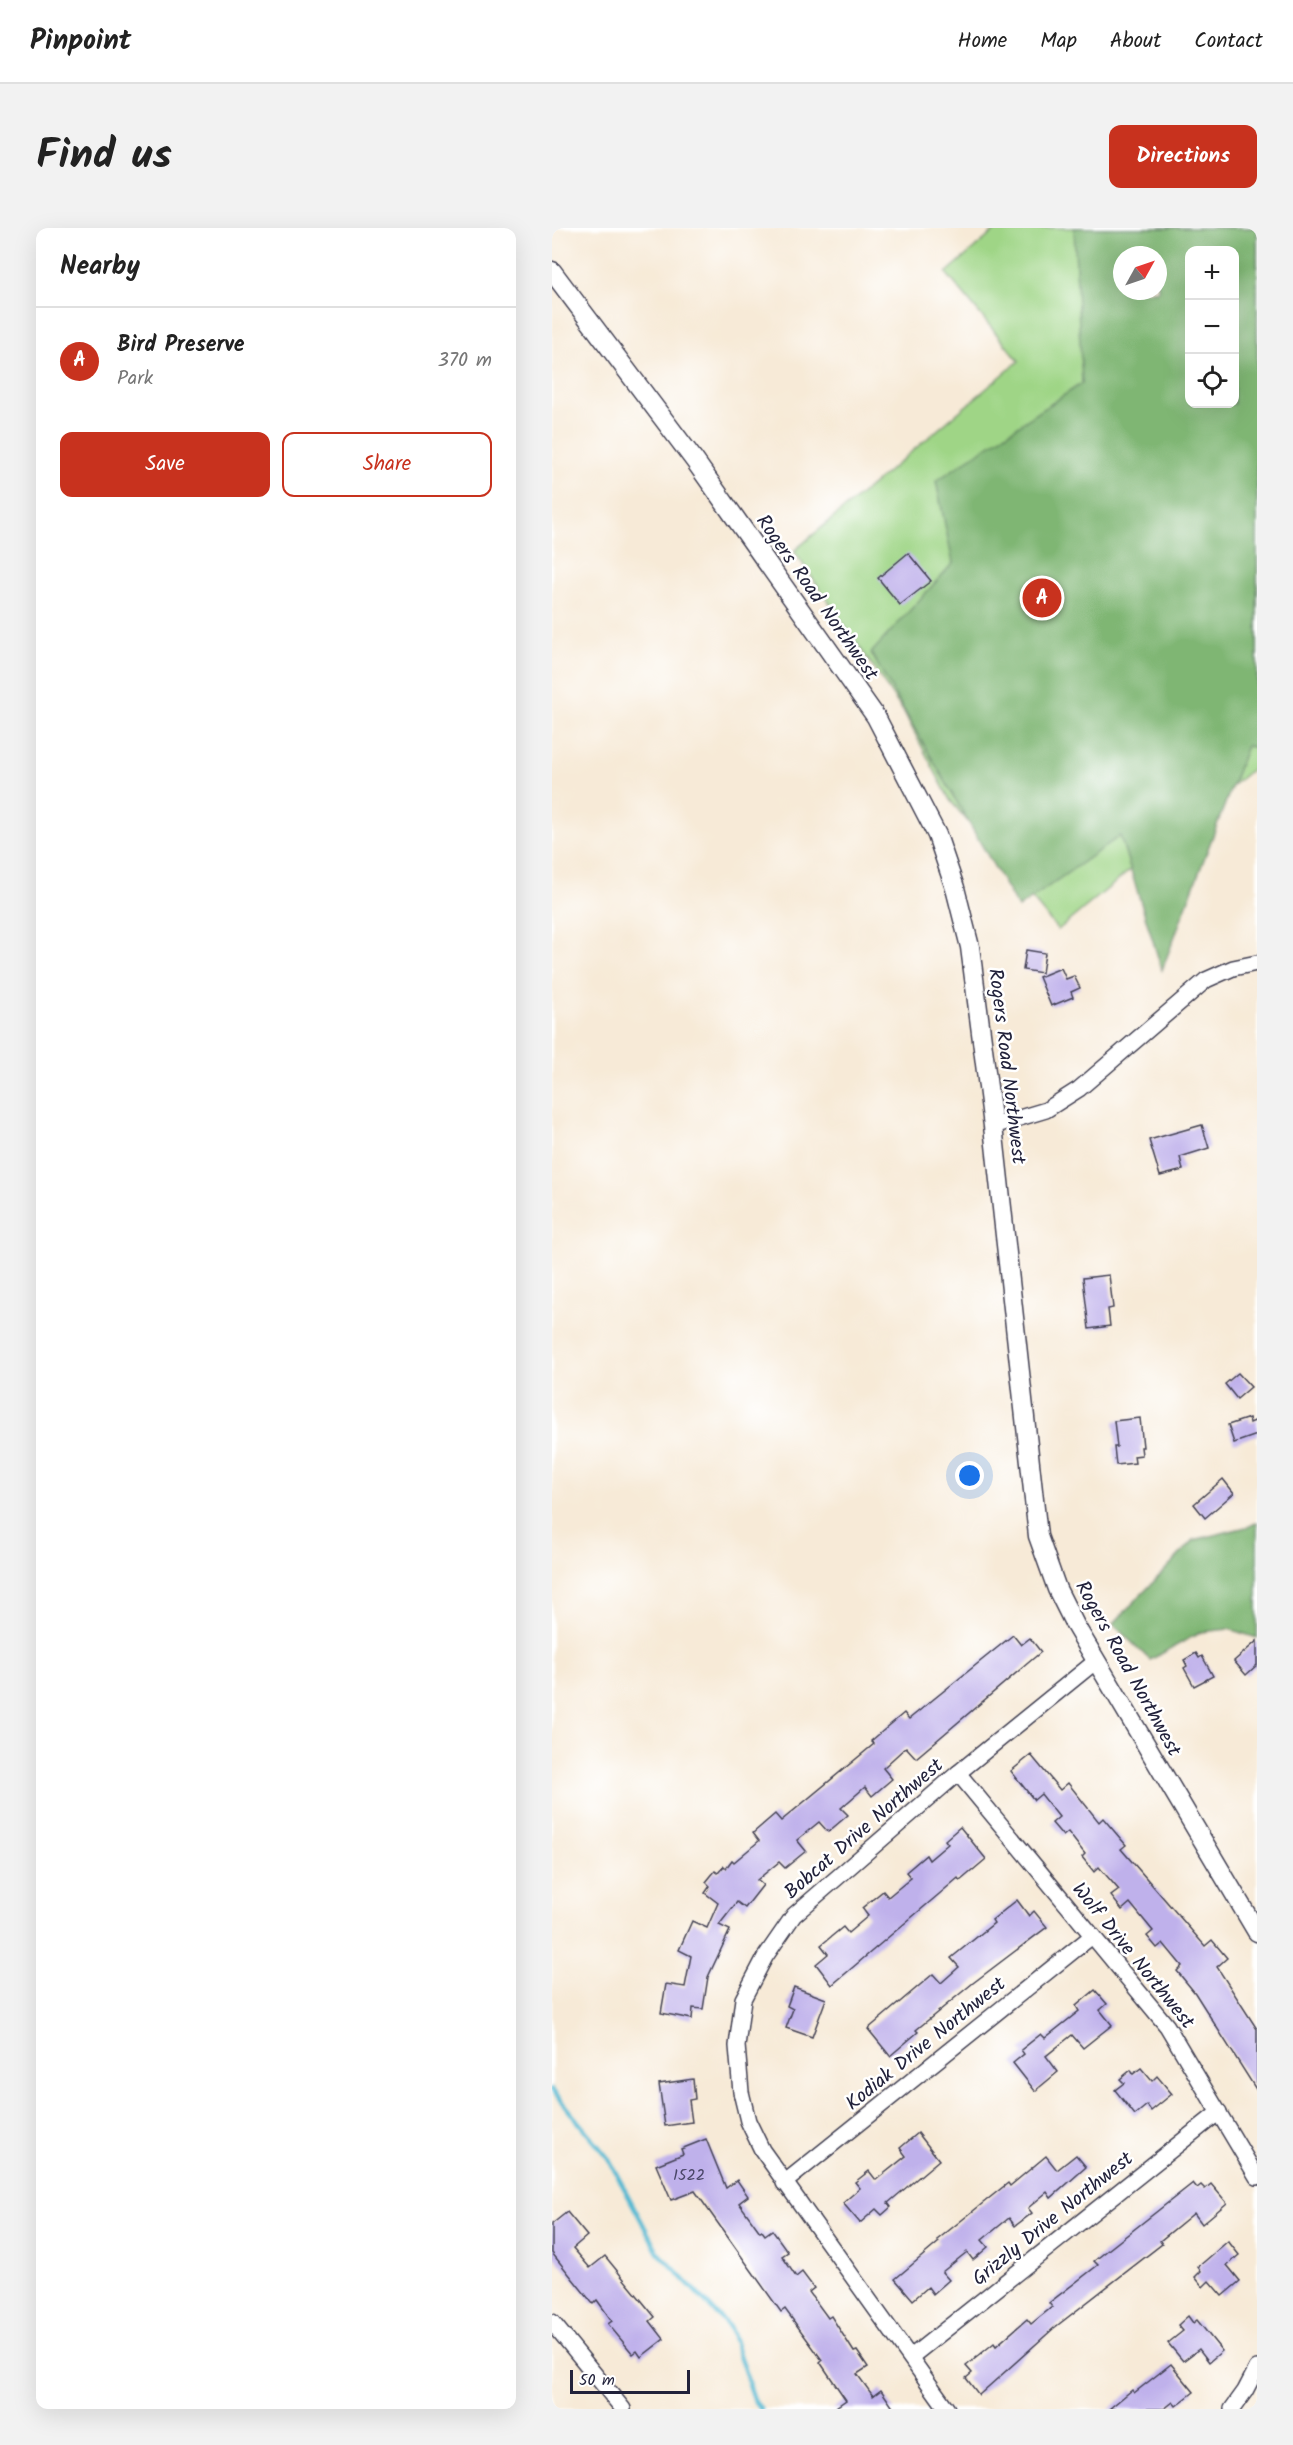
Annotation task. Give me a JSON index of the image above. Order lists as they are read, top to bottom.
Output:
{
  "streets": {
    "street": [
      "Rogers Road Northwest",
      "Bobcat Drive Northwest",
      "Wolf Drive Northwest",
      "Kodiak Drive Northwest",
      "Grizzly Drive Northwest"
    ]
  },
  "crossings": [
    ["Rogers Road Northwest", "Bobcat Drive Northwest"],
    ["Bobcat Drive Northwest", "Wolf Drive Northwest"],
    ["Bobcat Drive Northwest", "Kodiak Drive Northwest"],
    ["Bobcat Drive Northwest", "Grizzly Drive Northwest"],
    ["Wolf Drive Northwest", "Kodiak Drive Northwest"],
    ["Wolf Drive Northwest", "Grizzly Drive Northwest"]
  ],
  "house_numbers": ["1522"],
  "scale_bar": "50 m",
  "north": "top right",
  "page": {
    "header": "Pinpoint",
    "nav": [
      "Home",
      "Map",
      "About",
      "Contact"
    ],
    "title": "Find us",
    "buttons": [
      "Directions",
      ["Save", "Share"]
    ],
    "heading": "Nearby",
    "map_buttons": ["+", "−"],
    "list": [
      {
        "mark": "A",
        "name": "Bird Preserve",
        "note": "Park",
        "value": "370 m"
      }
    ],
    "pins": "A",
    "scale": "50 m"
  }
}
